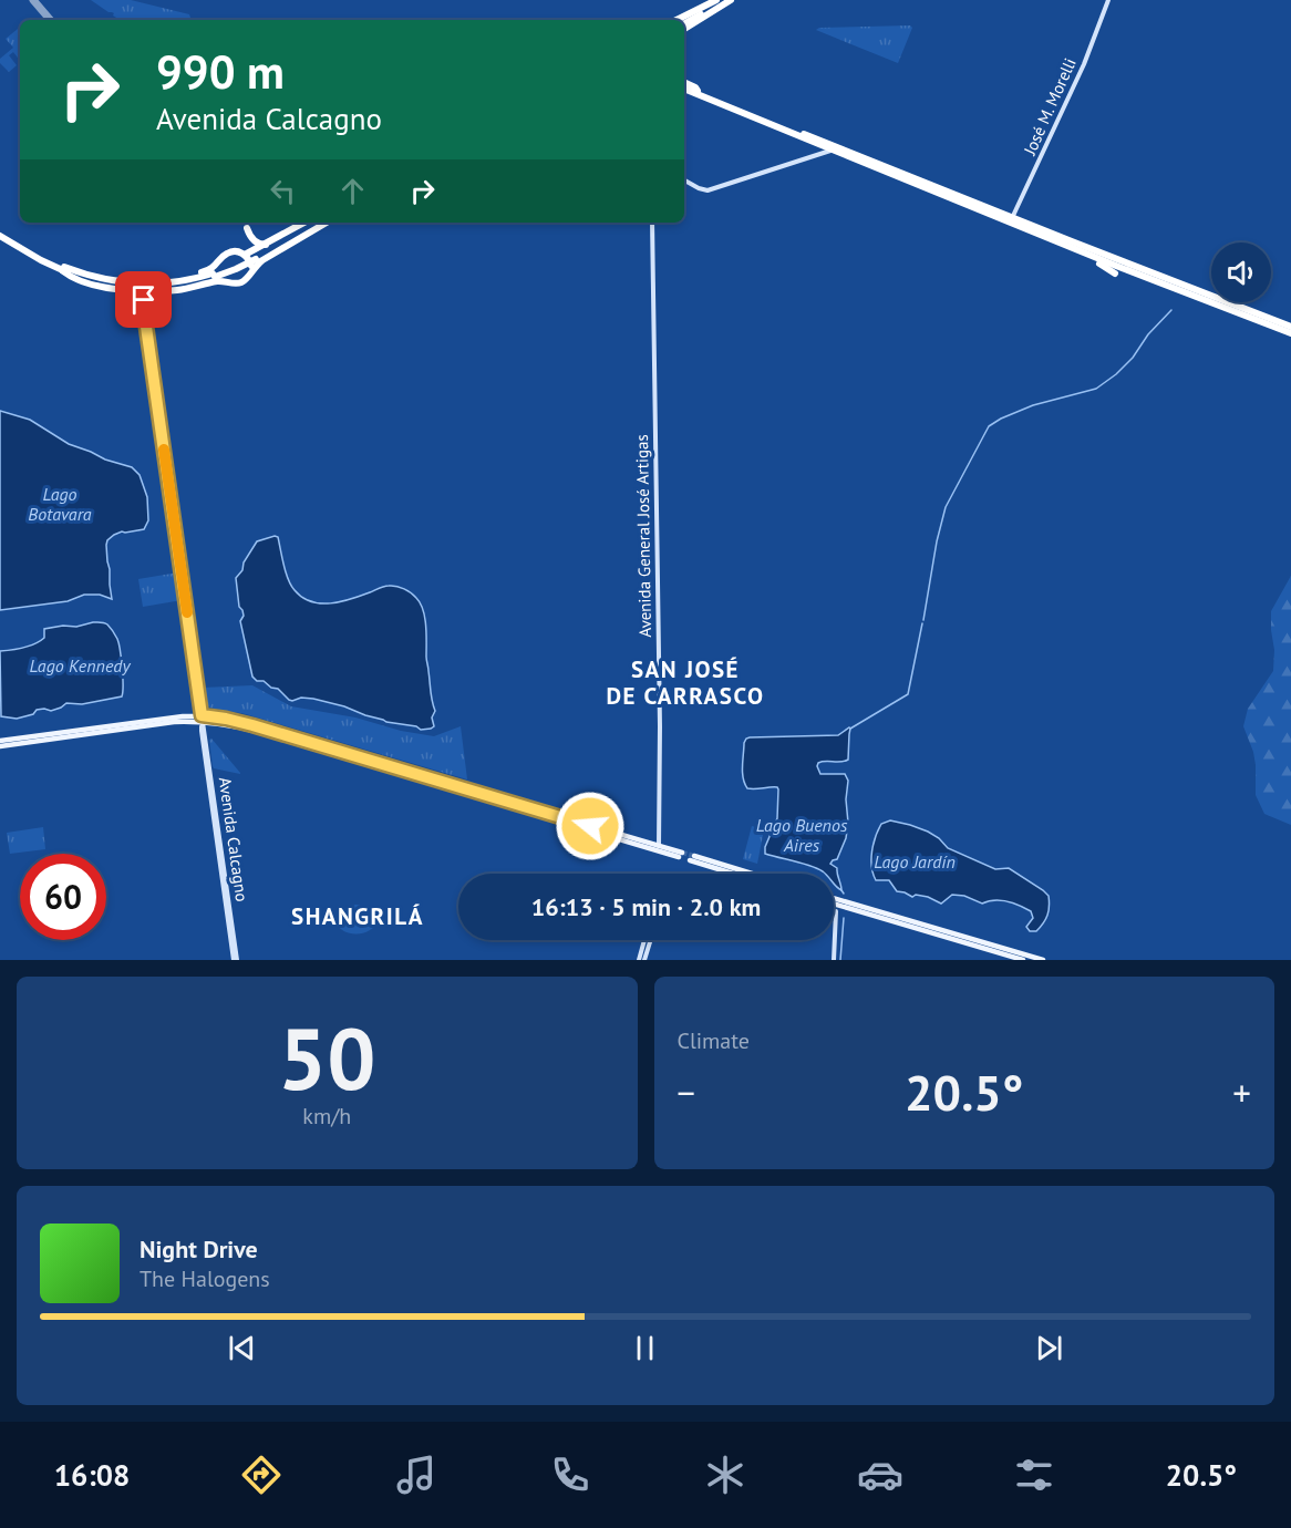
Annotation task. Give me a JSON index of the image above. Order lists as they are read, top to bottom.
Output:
{
  "streets": {
    "street": ["José M. Morelli", "Avenida General José Artigas", "Avenida Calcagno"]
  },
  "districts": ["SAN JOSÉ DE CARRASCO", "SHANGRILÁ"],
  "water": [
    "Lago Botavara",
    "Lago Kennedy",
    "Lago Buenos Aires",
    "Lago Jardín"
  ],
  "page": {
    "turn": ["990 m", "Avenida Calcagno"],
    "limit": "60",
    "trip": "16:13 · 5 min · 2.0 km",
    "tile": [
      ["50", "km/h"],
      "Climate"
    ],
    "heat": ["−", "20.5°", "+"],
    "song": ["Night Drive", "The Halogens"],
    "tabs": ["16:08", "20.5°"]
  }
}
